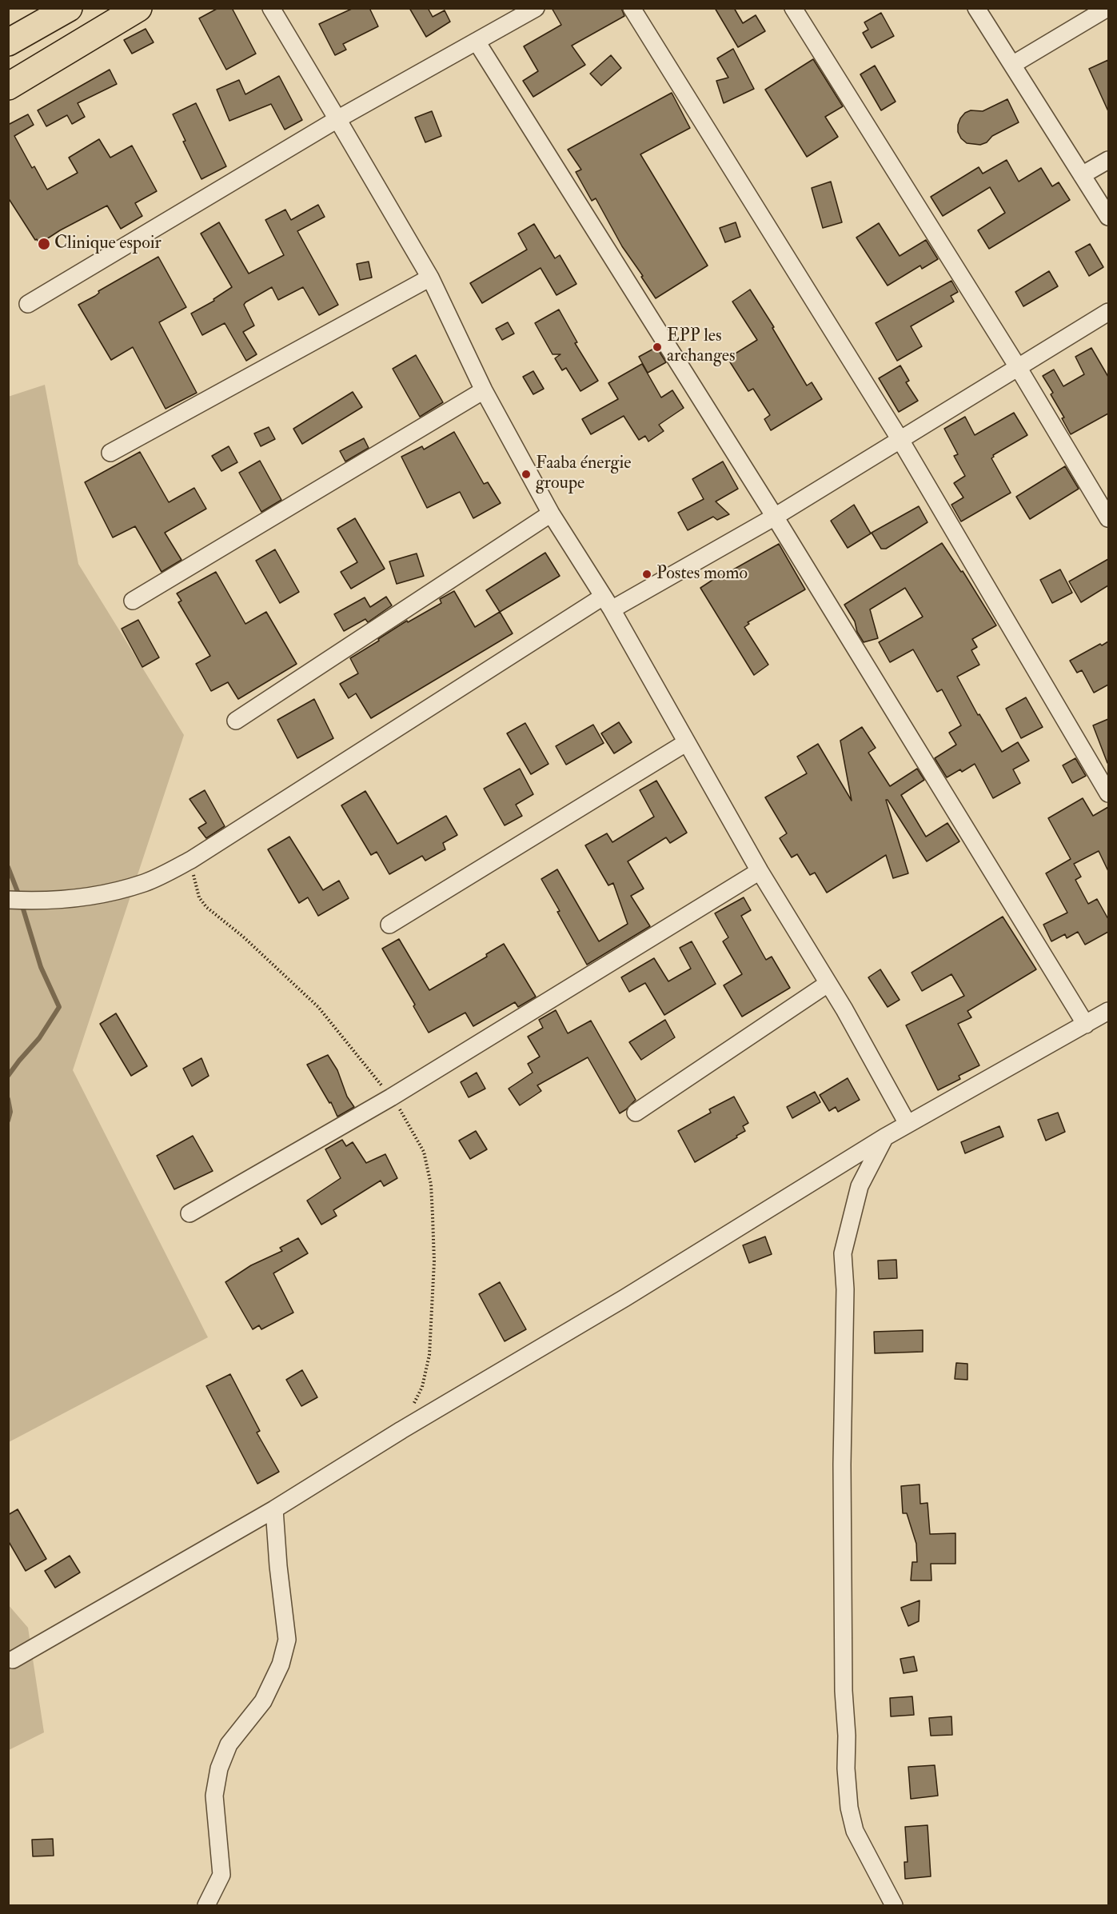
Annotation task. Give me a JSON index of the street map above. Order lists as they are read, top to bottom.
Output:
{
  "places": [
    "Clinique espoir",
    "EPP les archanges",
    "Faaba énergie groupe",
    "Postes momo"
  ]
}
